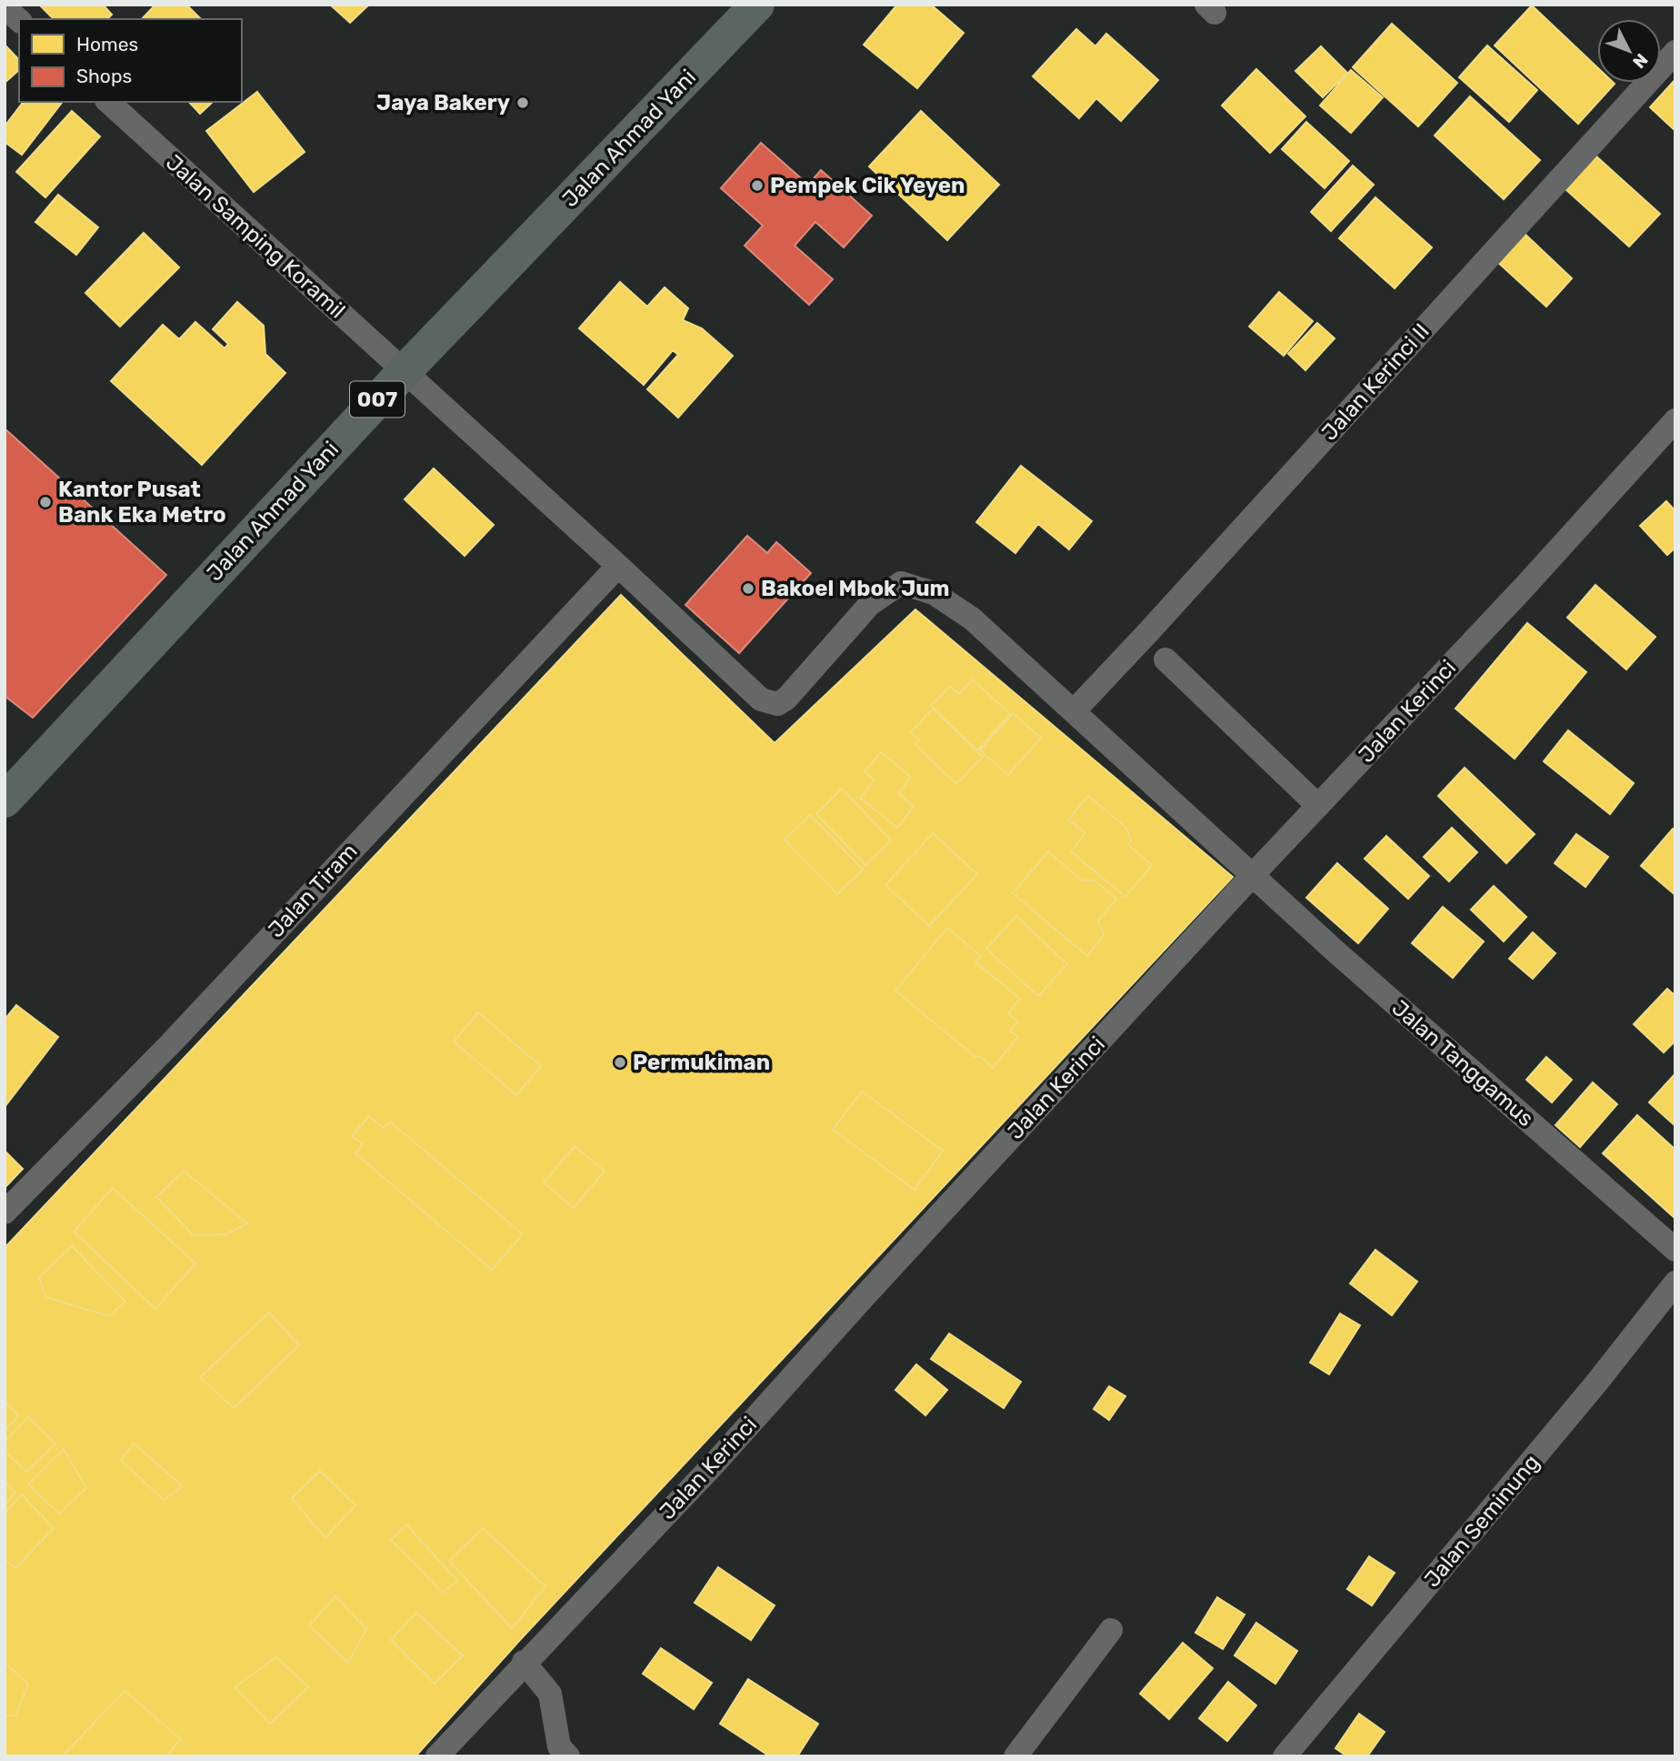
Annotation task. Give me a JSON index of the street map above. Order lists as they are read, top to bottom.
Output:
{
  "streets": {
    "main road": ["Jalan Ahmad Yani", "007"],
    "street": [
      "Jalan Samping Koramil",
      "Jalan Kerinci II",
      "Jalan Kerinci",
      "Jalan Tiram",
      "Jalan Tanggamus",
      "Jalan Seminung"
    ]
  },
  "crossings": [
    ["Jalan Ahmad Yani", "Jalan Samping Koramil"],
    ["Jalan Samping Koramil", "Jalan Tiram"],
    ["Jalan Samping Koramil", "Jalan Tanggamus"],
    ["Jalan Kerinci II", "Jalan Tanggamus"],
    ["Jalan Kerinci", "Jalan Tanggamus"],
    ["Jalan Tiram", "Jalan Tanggamus"]
  ],
  "places": [
    "Jaya Bakery",
    "Pempek Cik Yeyen",
    "Kantor Pusat Bank Eka Metro",
    "Bakoel Mbok Jum",
    "Permukiman"
  ],
  "legend": ["Homes", "Shops"],
  "north": "bottom right"
}
